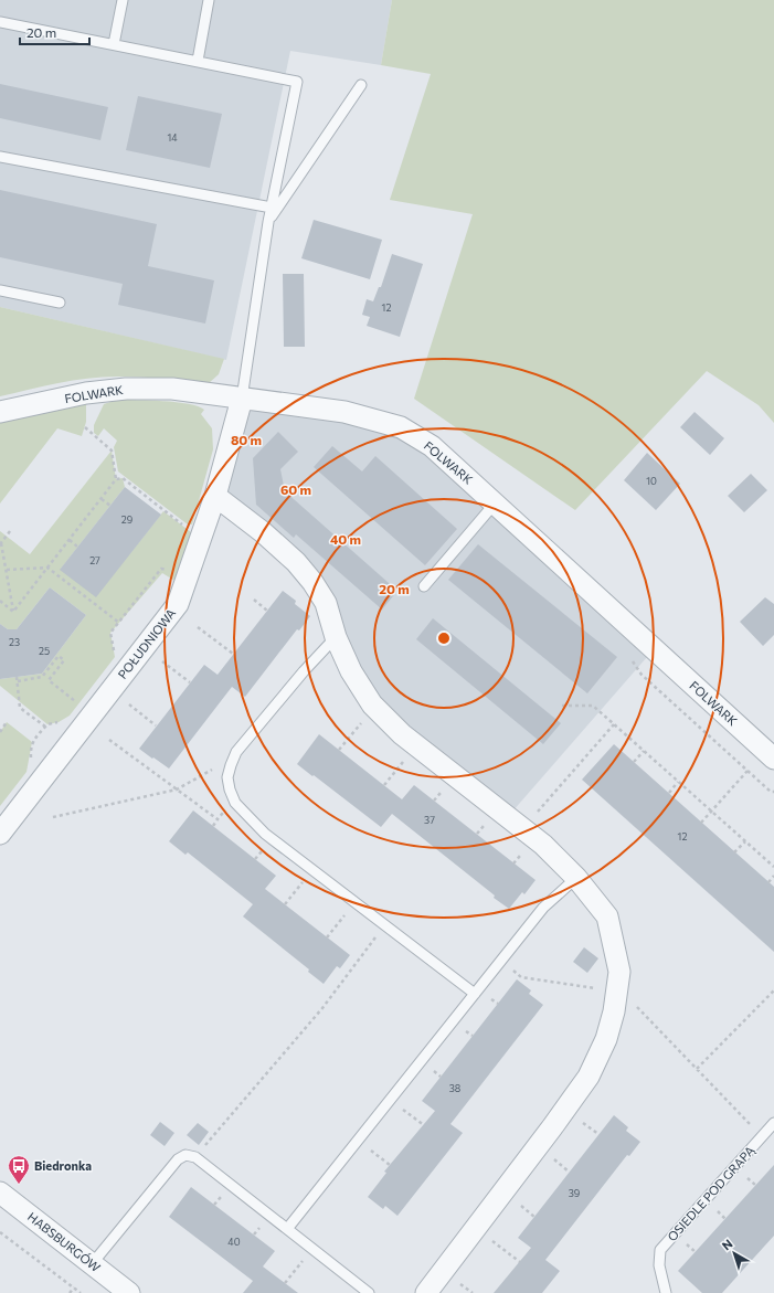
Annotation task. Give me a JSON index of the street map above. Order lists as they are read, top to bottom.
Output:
{
  "streets": {
    "street": ["FOLWARK", "POŁUDNIOWA", "HABSBURGÓW"],
    "lane": ["OSIEDLE POD GRAPĄ"]
  },
  "crossings": [
    ["FOLWARK", "POŁUDNIOWA"]
  ],
  "places": {
    "bus stop": ["Biedronka"]
  },
  "house_numbers": [
    "14",
    "12",
    "10",
    "29",
    "27",
    "23",
    "25",
    "37",
    "12",
    "38",
    "39",
    "40"
  ],
  "scale_bar": "20 m",
  "north": "top left",
  "rings": [
    "80 m",
    "60 m",
    "40 m",
    "20 m"
  ]
}
